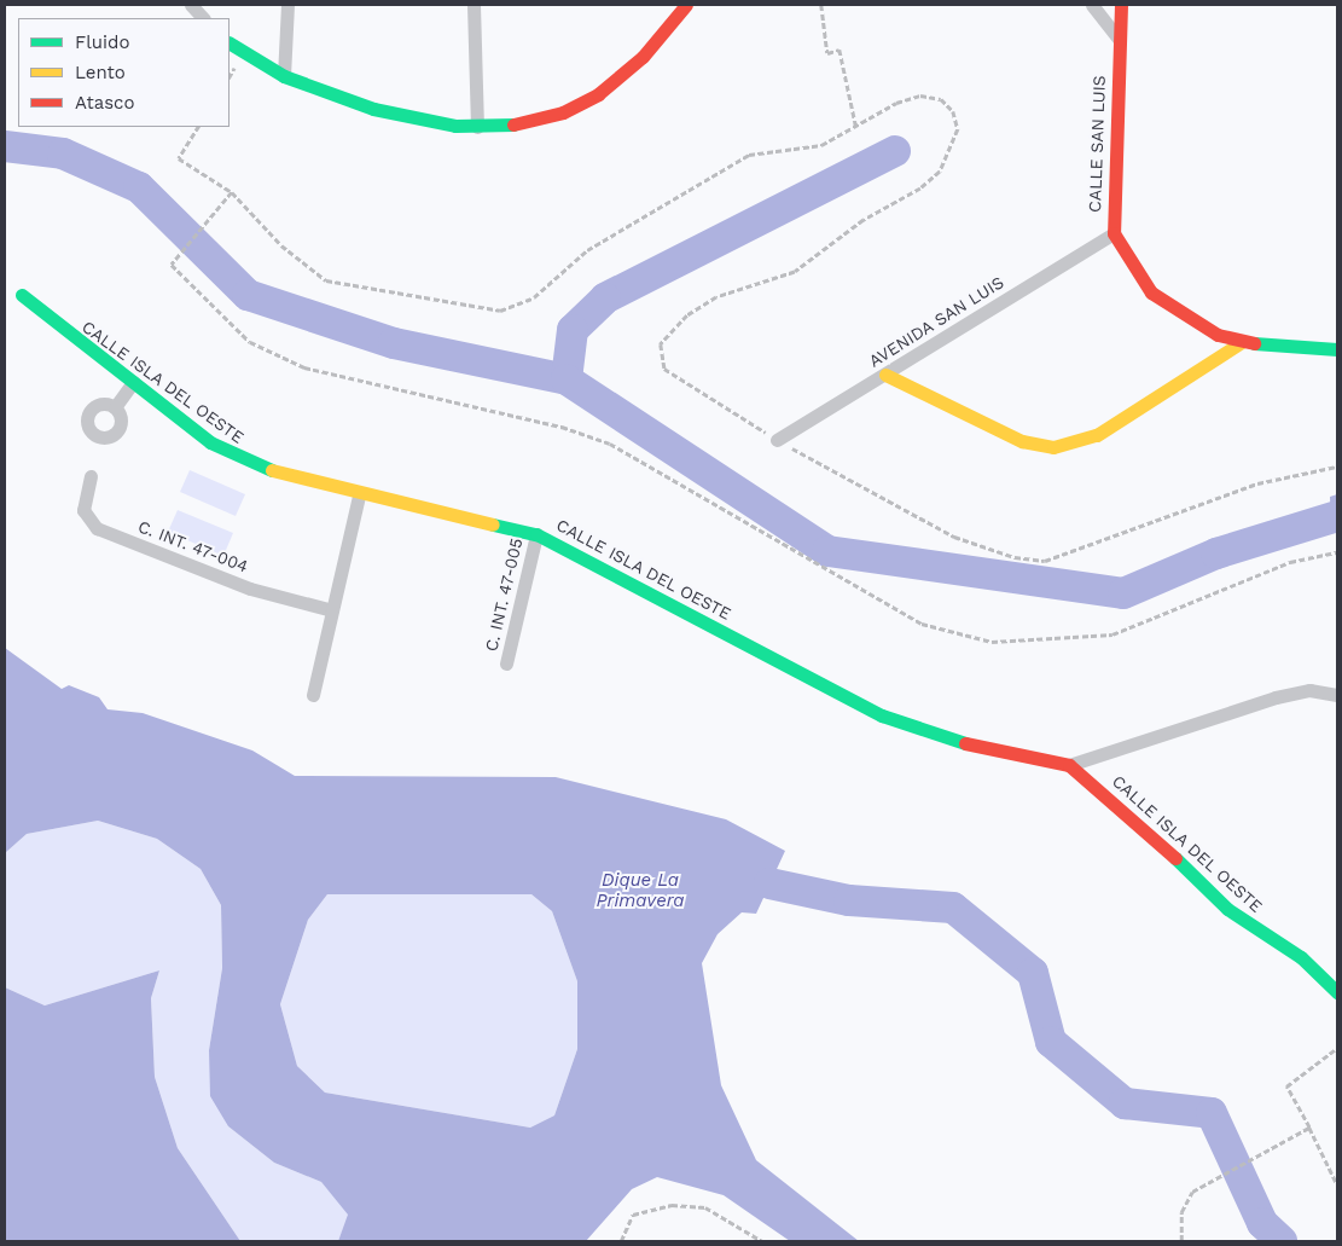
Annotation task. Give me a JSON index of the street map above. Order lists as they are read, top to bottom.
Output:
{
  "streets": {
    "street": [
      "CALLE SAN LUIS",
      "AVENIDA SAN LUIS",
      "CALLE ISLA DEL OESTE",
      "C. INT. 47-004",
      "C. INT. 47-005"
    ]
  },
  "crossings": [
    ["CALLE SAN LUIS", "AVENIDA SAN LUIS"],
    ["CALLE ISLA DEL OESTE", "C. INT. 47-005"]
  ],
  "water": ["Dique La Primavera"],
  "legend": ["Fluido", "Lento", "Atasco"]
}
